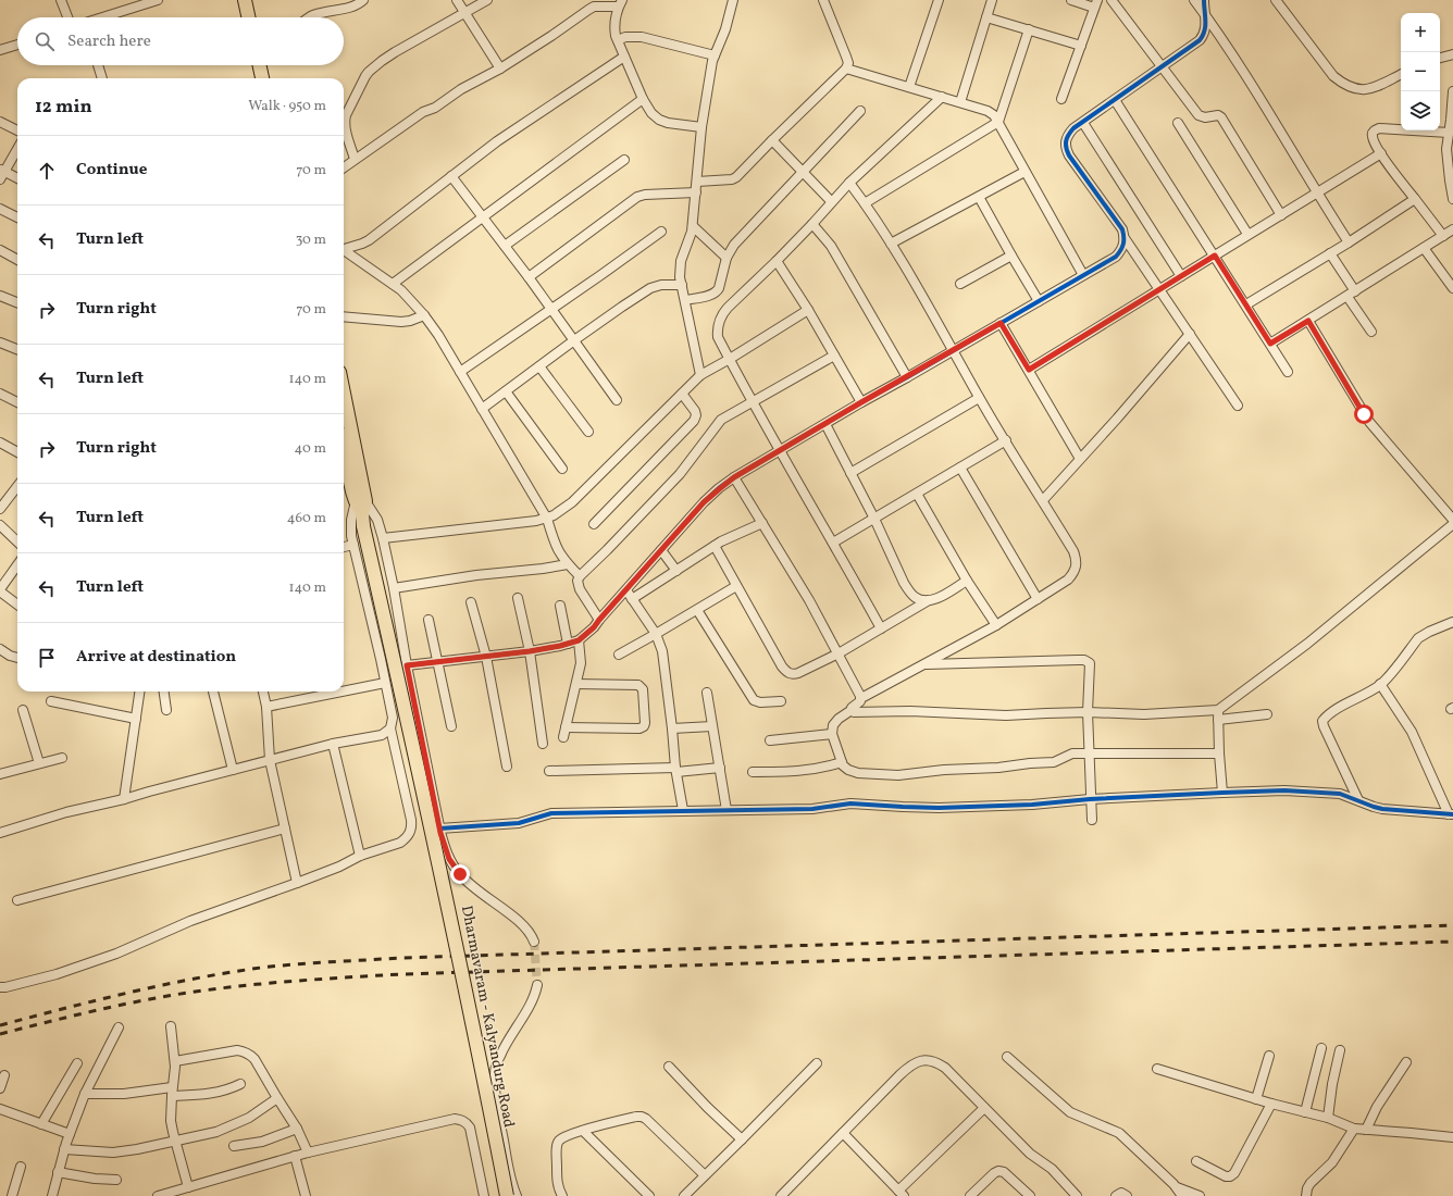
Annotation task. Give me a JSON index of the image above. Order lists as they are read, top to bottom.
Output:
{
  "streets": {
    "main road": ["Dharmavaram - Kalyandurg Road"]
  },
  "page": {
    "map_buttons": ["+", "−"],
    "search": "Search here",
    "heading": ["12 min", "Walk · 950 m"],
    "list": [
      ["Continue", "70 m"],
      ["Turn left", "30 m"],
      ["Turn right", "70 m"],
      ["Turn left", "140 m"],
      ["Turn right", "40 m"],
      ["Turn left", "460 m"],
      ["Turn left", "140 m"],
      "Arrive at destination"
    ]
  }
}
